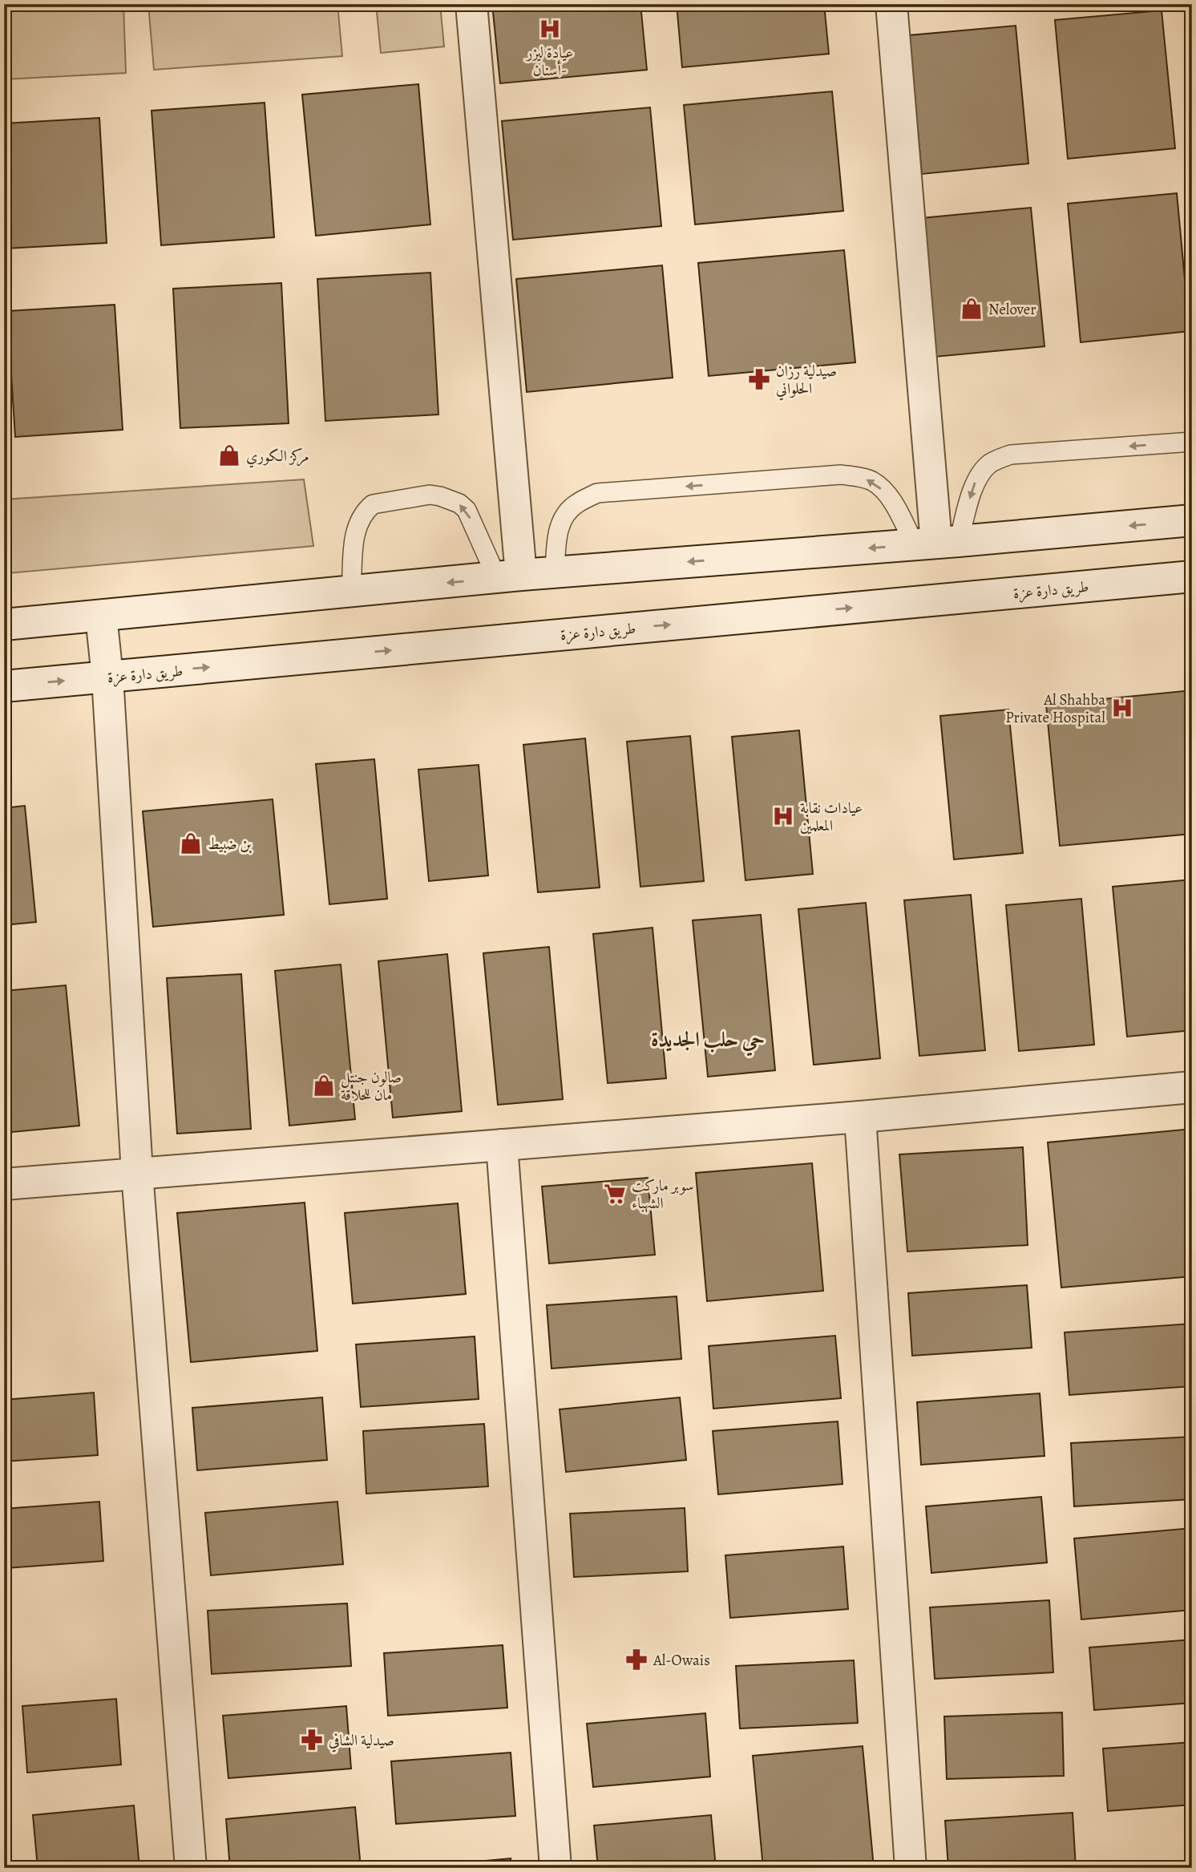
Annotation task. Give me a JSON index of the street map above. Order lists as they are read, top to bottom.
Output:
{
  "streets": {
    "street": ["طريق دارة عزة"]
  },
  "districts": ["حي حلب الجديدة"],
  "places": {
    "hospital": ["عيادة ليزر أسنان-", "Al Shahba Private Hospital", "عيادات نقابة المعلمين"],
    "shop": [
      "Nelover",
      "مركز الكوري",
      "بن ضبيط",
      "صالون جنتل مان للحلاقة"
    ],
    "pharmacy": ["صيدلية رزان الحلواني", "Al-Owais", "صيدلية الشافي"],
    "supermarket": ["سوبر ماركت الشهباء"]
  }
}
